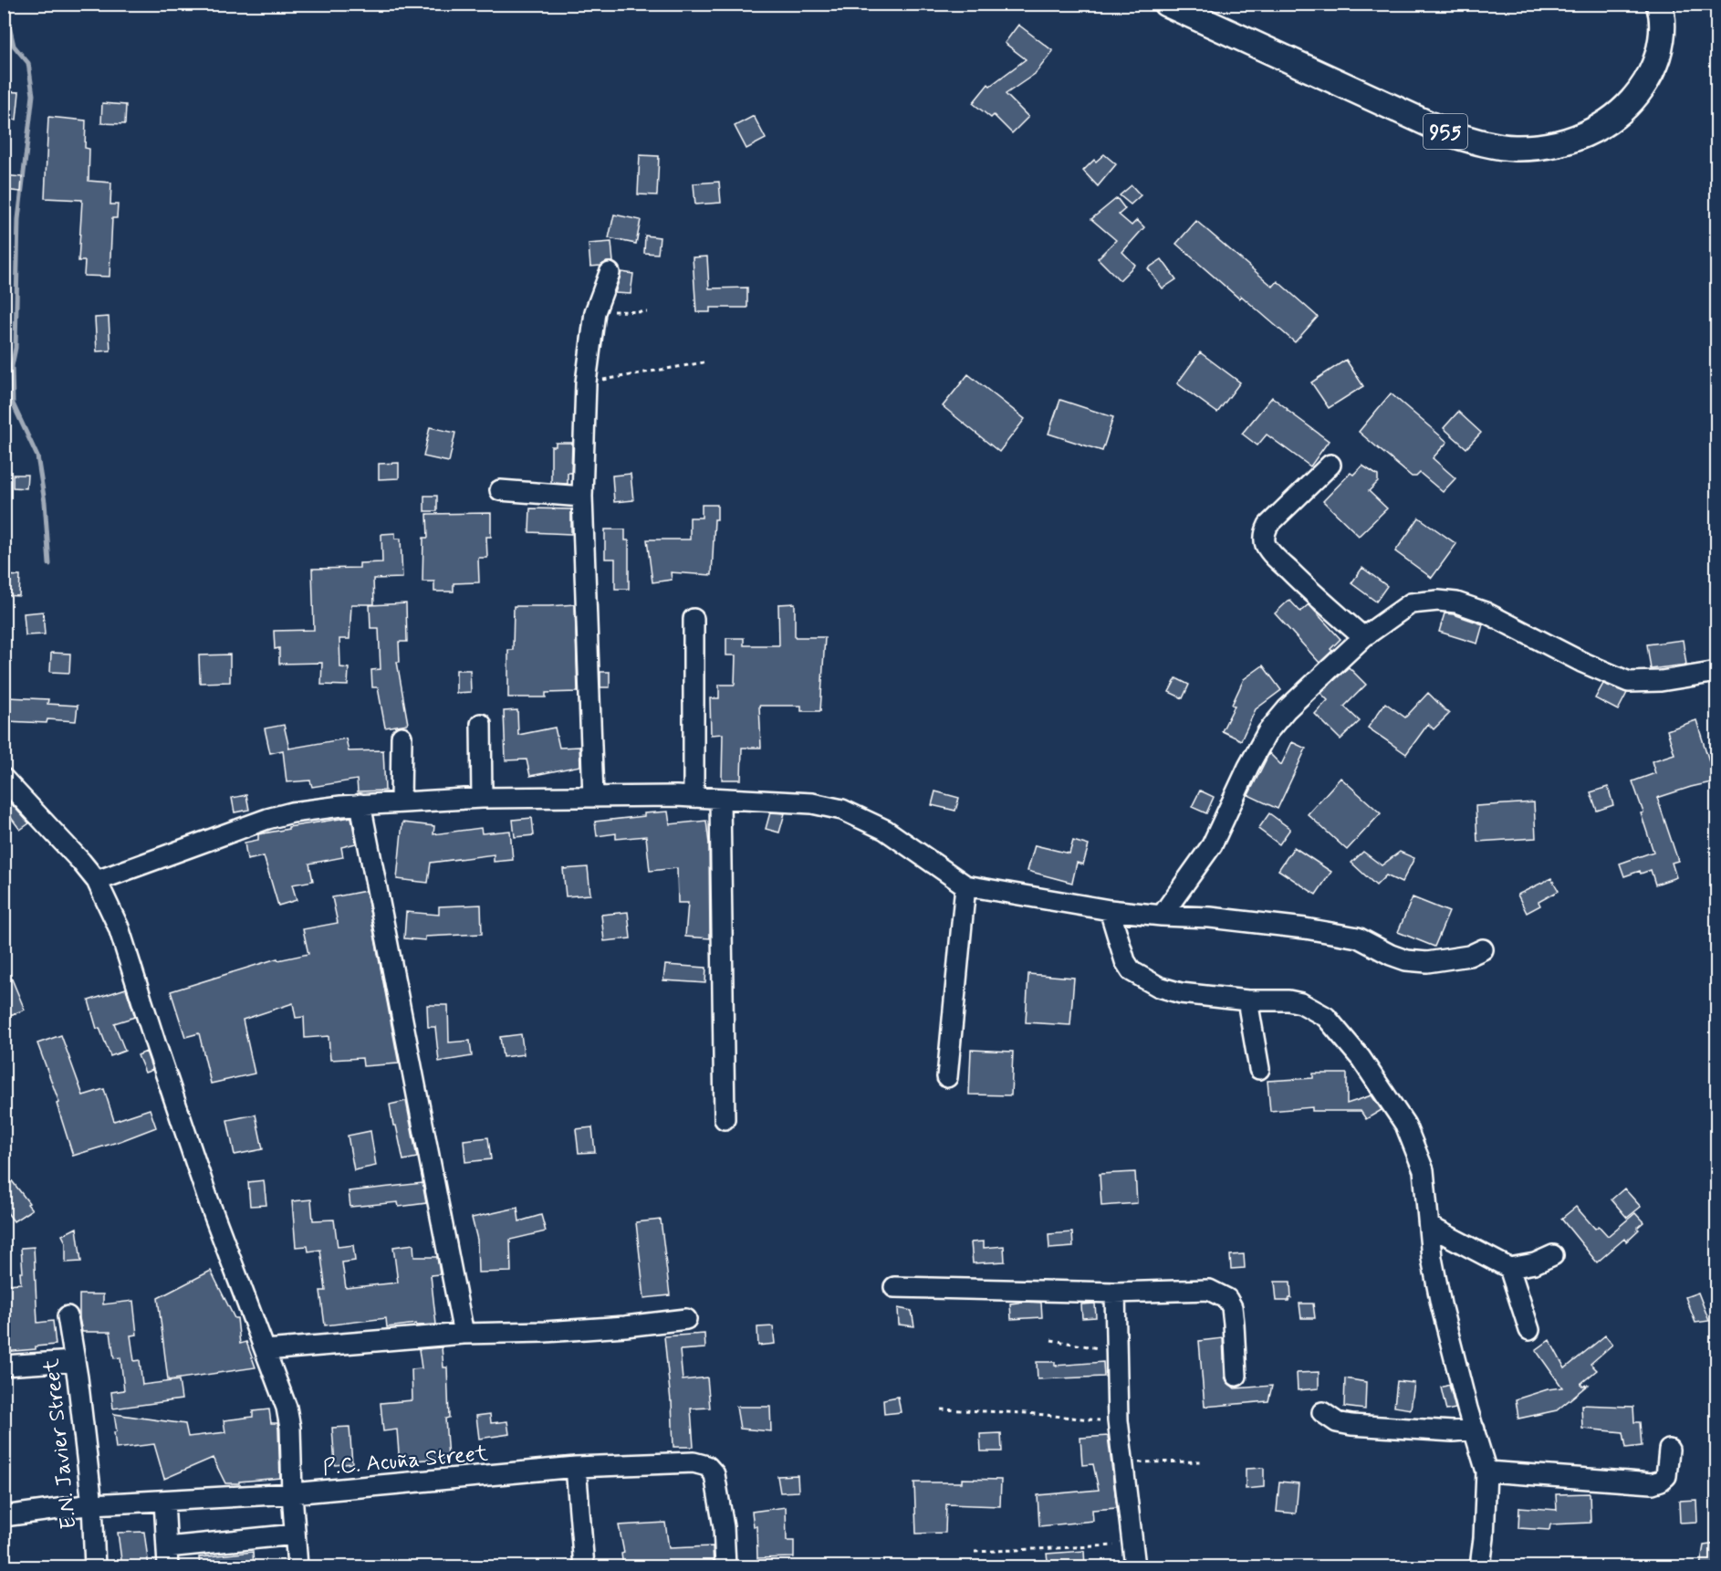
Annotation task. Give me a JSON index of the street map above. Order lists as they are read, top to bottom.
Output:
{
  "streets": {
    "main road": ["955"],
    "street": ["E.N. Javier Street", "P.C. Acuña Street"]
  },
  "crossings": [
    ["E.N. Javier Street", "P.C. Acuña Street"]
  ]
}
